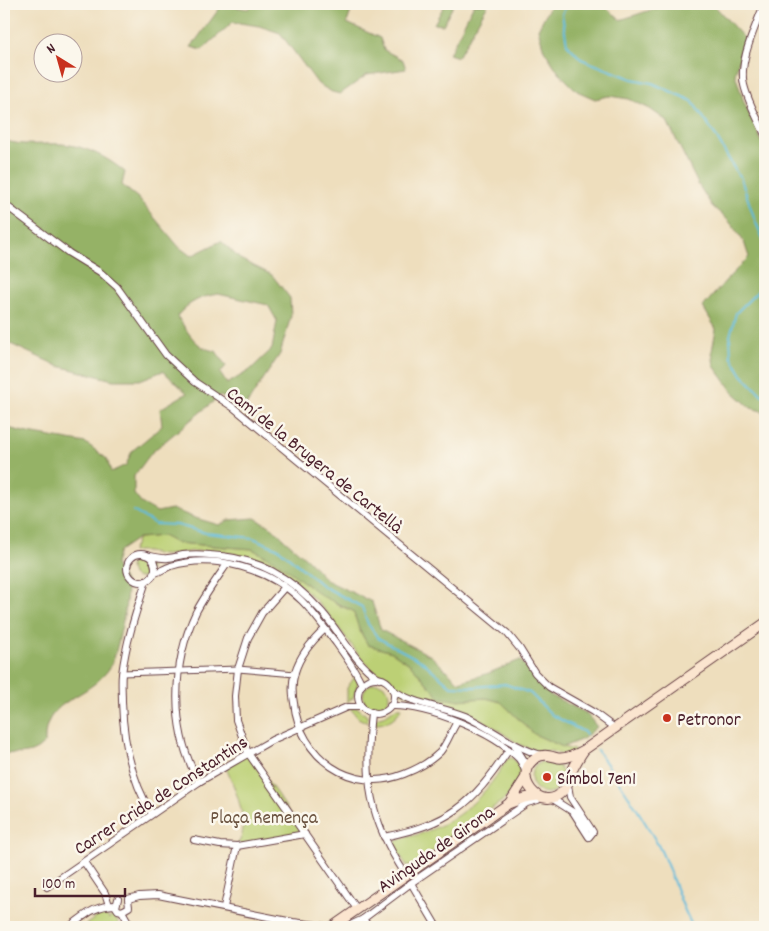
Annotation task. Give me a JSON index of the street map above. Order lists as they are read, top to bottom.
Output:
{
  "streets": {
    "main road": ["Avinguda de Girona"],
    "street": ["Camí de la Brugera de Cartellà", "Carrer Crida de Constantins"]
  },
  "parks": ["Plaça Remença"],
  "places": ["Petronor", "Símbol 7en1"],
  "scale_bar": "100 m",
  "north": "top left"
}
